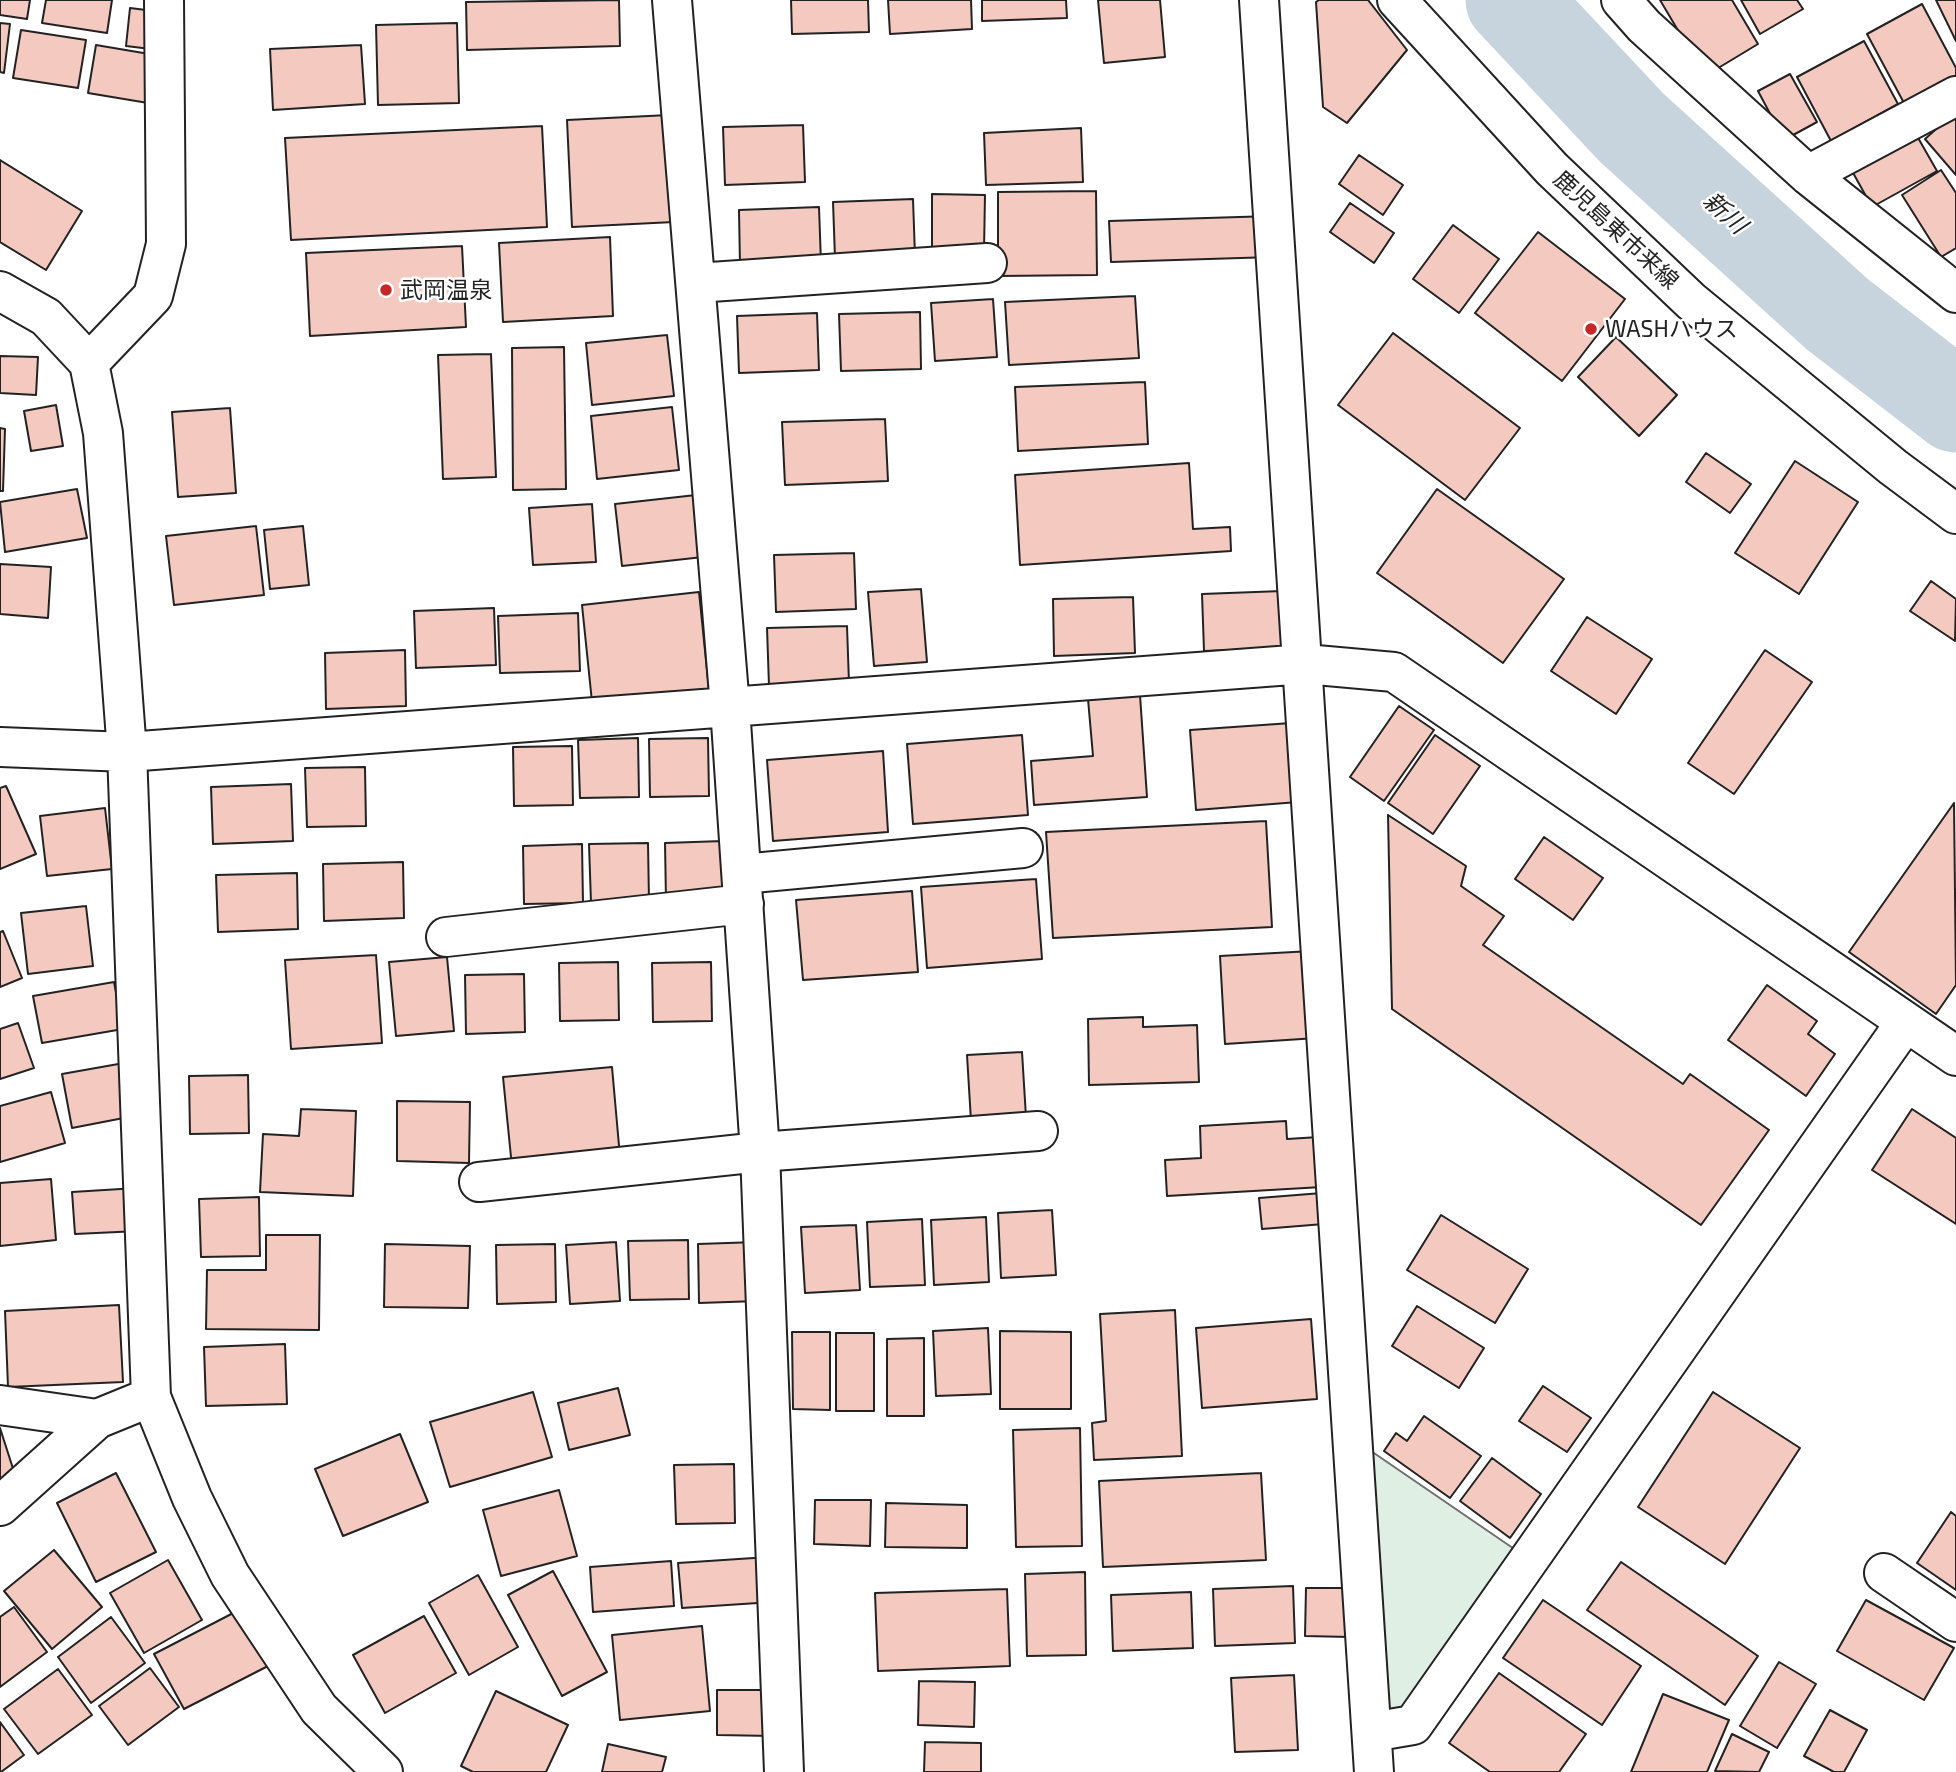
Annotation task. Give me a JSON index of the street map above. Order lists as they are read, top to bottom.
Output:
{
  "streets": {
    "street": ["鹿児島東市来線"]
  },
  "water": ["新川"],
  "places": ["武岡温泉", "WASHハウス"]
}
